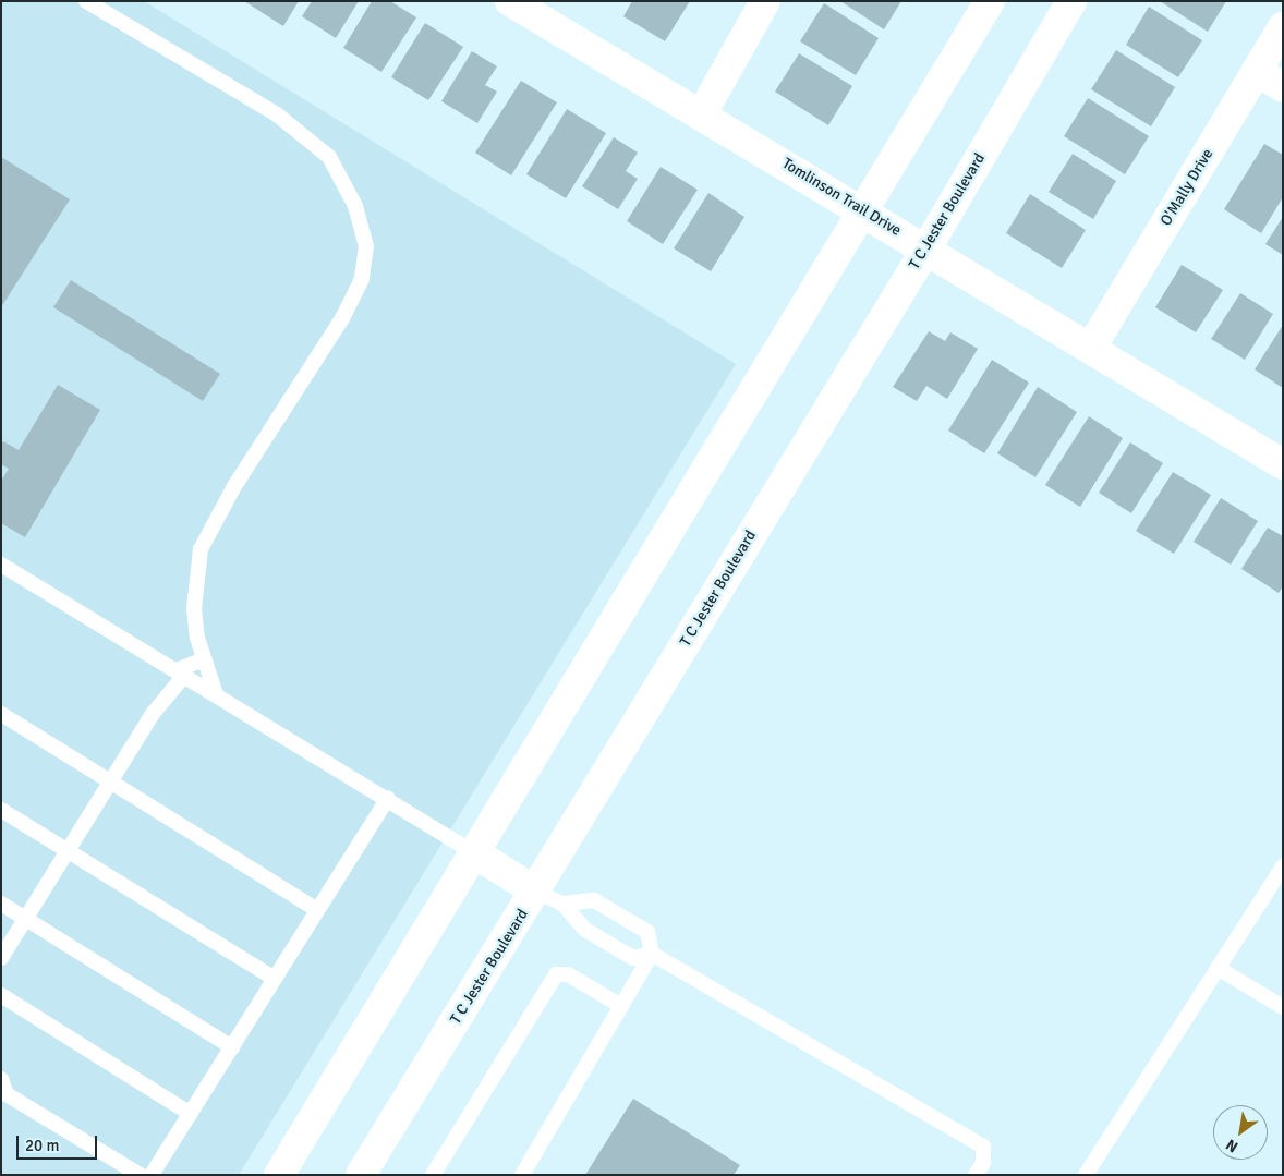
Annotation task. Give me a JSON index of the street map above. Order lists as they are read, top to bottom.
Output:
{
  "streets": {
    "main road": ["O'Mally Drive", "Tomlinson Trail Drive", "T C Jester Boulevard"]
  },
  "crossings": [
    ["O'Mally Drive", "Tomlinson Trail Drive"],
    ["Tomlinson Trail Drive", "T C Jester Boulevard"]
  ],
  "scale_bar": "20 m",
  "north": "bottom left"
}
